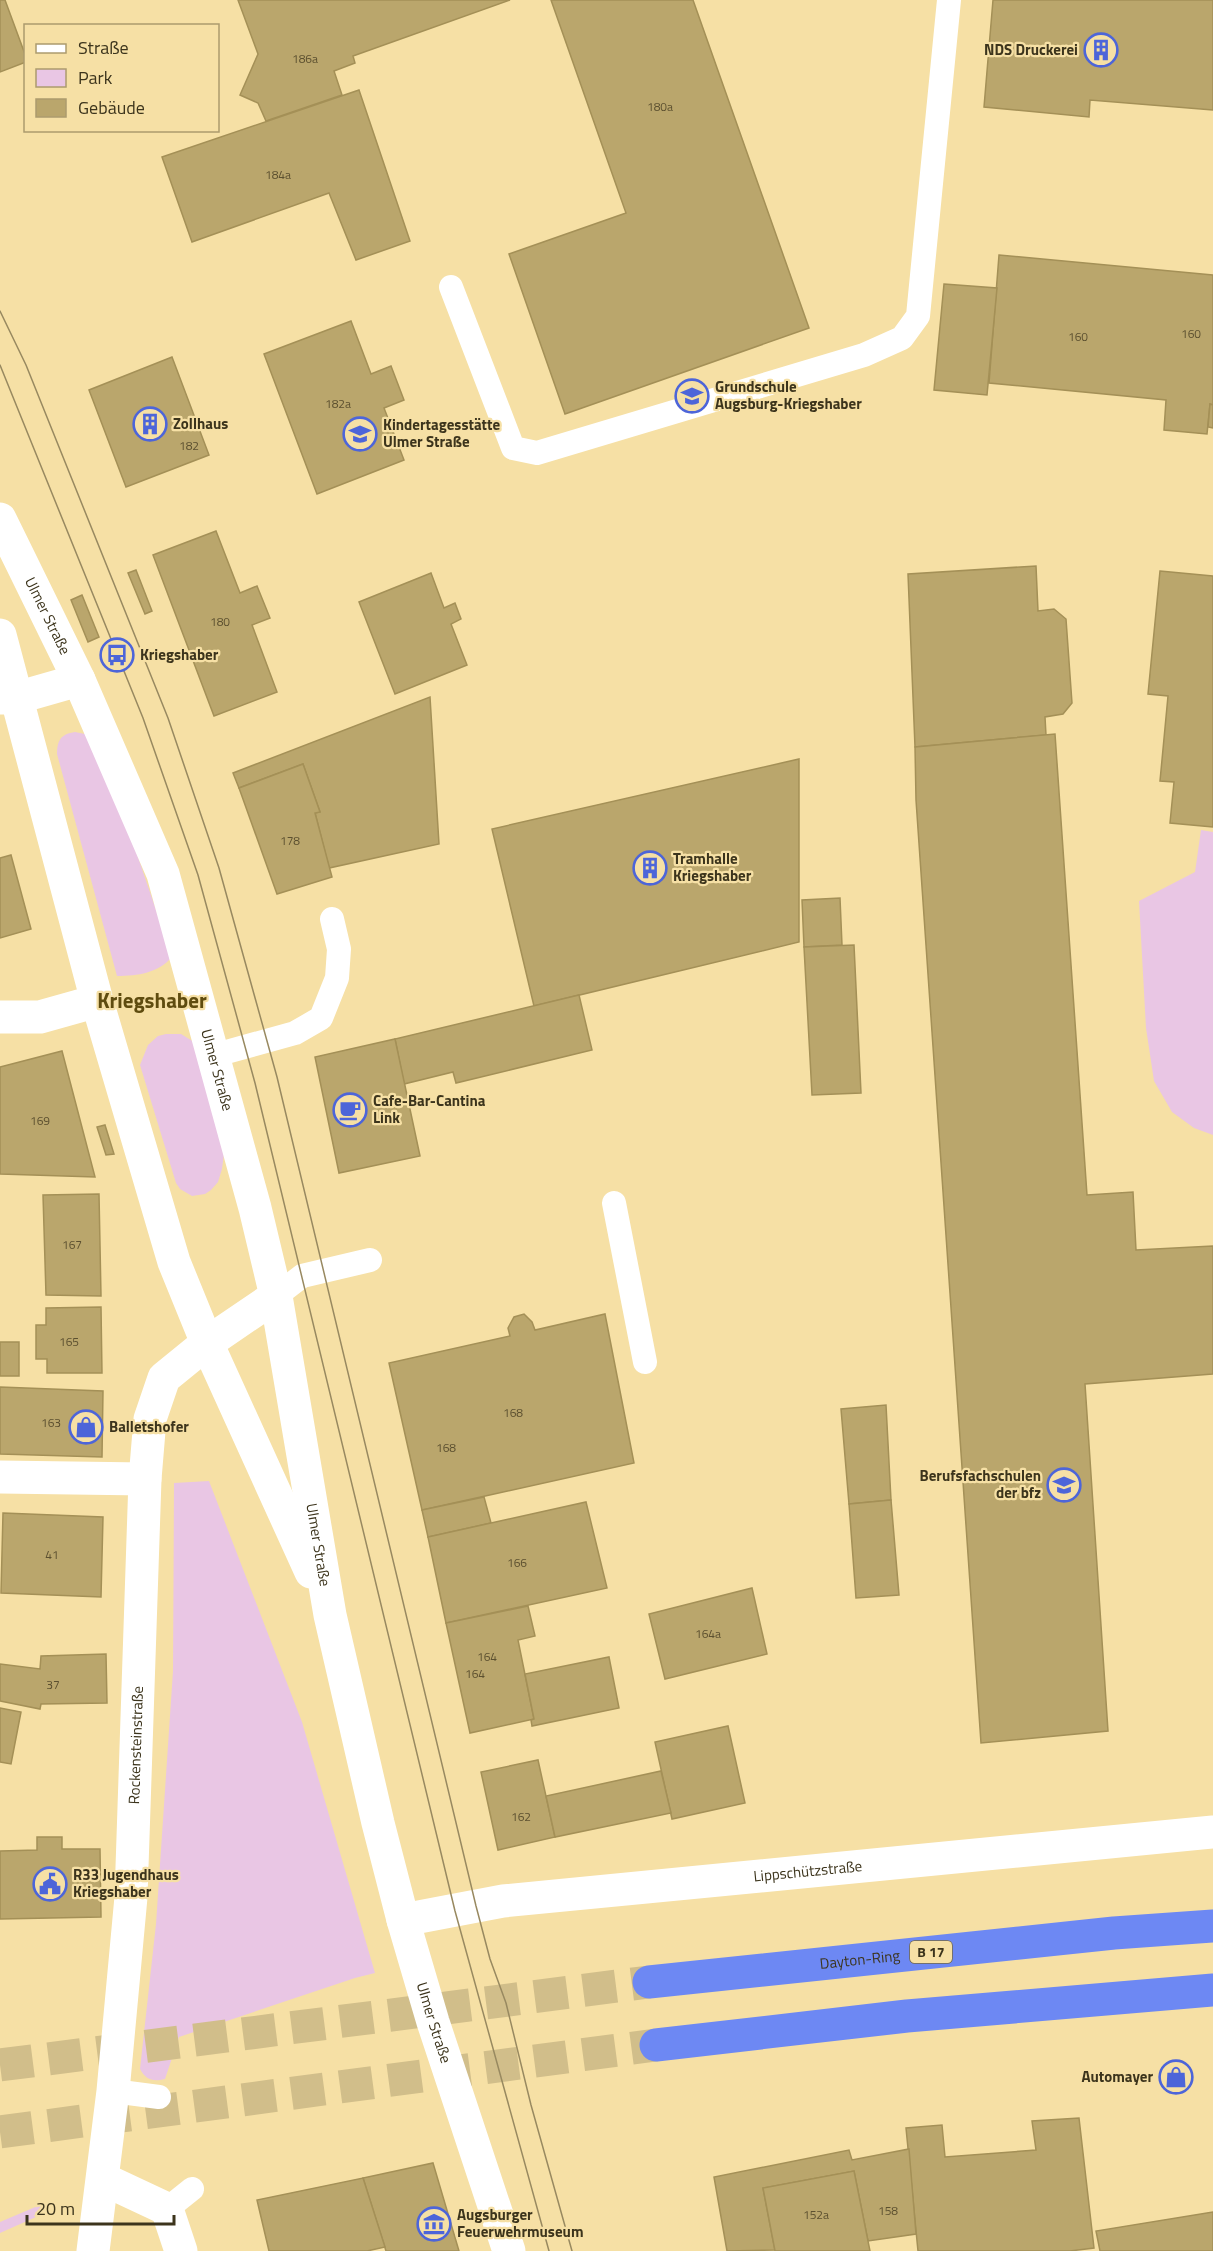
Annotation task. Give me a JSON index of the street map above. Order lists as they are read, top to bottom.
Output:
{
  "streets": {
    "highway": ["B 17", "Dayton-Ring"],
    "street": ["Ulmer Straße", "Rockensteinstraße", "Lippschützstraße"]
  },
  "crossings": [
    ["Ulmer Straße", "Rockensteinstraße"],
    ["Ulmer Straße", "Lippschützstraße"]
  ],
  "districts": ["Kriegshaber"],
  "places": {
    "building": ["NDS Druckerei", "Zollhaus", "Tramhalle Kriegshaber"],
    "school or university": ["Grundschule Augsburg-Kriegshaber", "Kindertagesstätte Ulmer Straße", "Berufsfachschulen der bfz"],
    "bus stop": ["Kriegshaber"],
    "cafe": ["Cafe-Bar-Cantina Link"],
    "shop": ["Balletshofer", "Automayer"],
    "public building": ["R33 Jugendhaus Kriegshaber"],
    "museum": ["Augsburger Feuerwehrmuseum"]
  },
  "house_numbers": [
    "186a",
    "180a",
    "184a",
    "160",
    "160",
    "182a",
    "182",
    "180",
    "178",
    "169",
    "167",
    "165",
    "168",
    "163",
    "168",
    "41",
    "166",
    "164a",
    "164",
    "164",
    "37",
    "162",
    "158",
    "152a"
  ],
  "legend": ["Straße", "Park", "Gebäude"],
  "scale_bar": "20 m"
}
